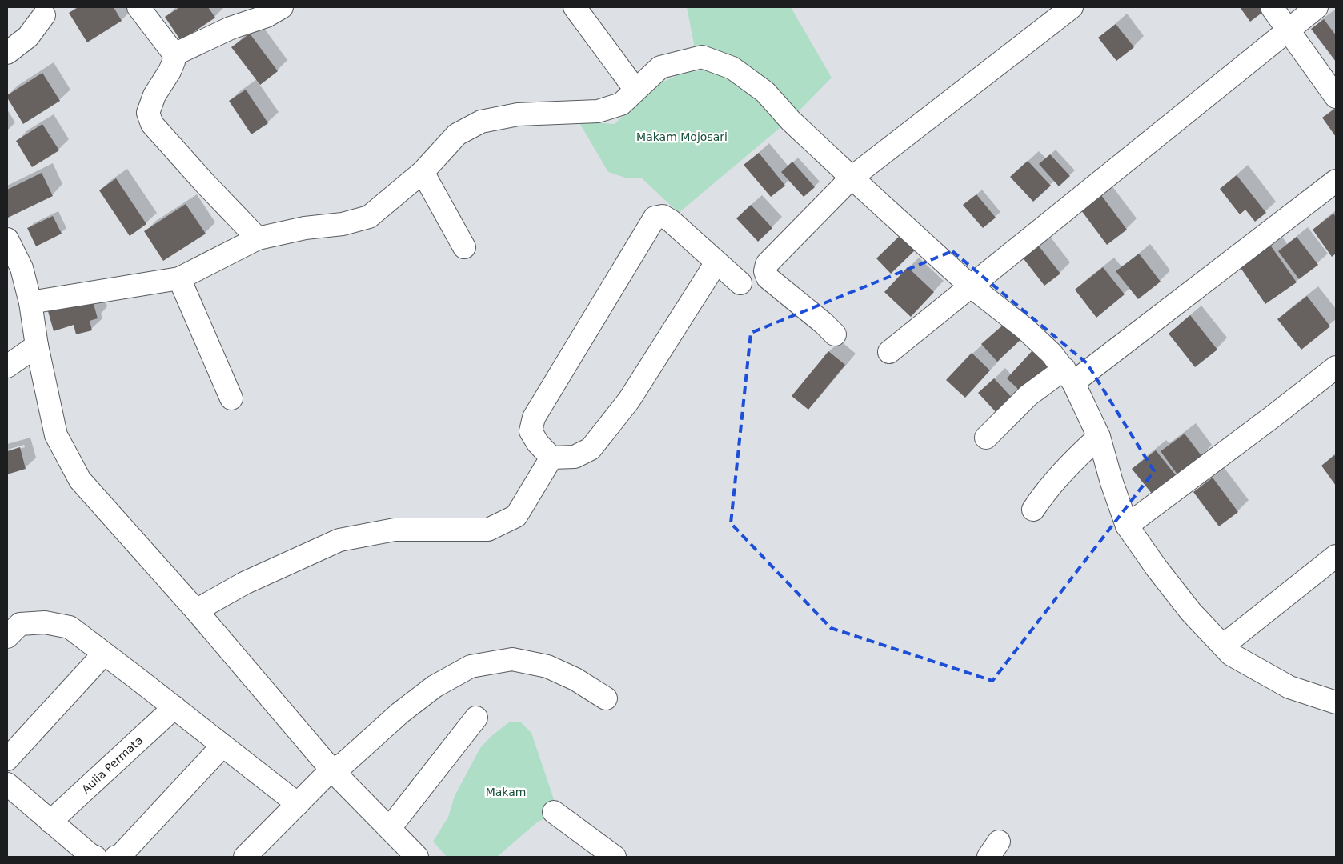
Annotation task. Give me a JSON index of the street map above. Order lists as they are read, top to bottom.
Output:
{
  "streets": {
    "street": ["Aulia Permata"]
  },
  "parks": ["Makam Mojosari", "Makam"]
}
